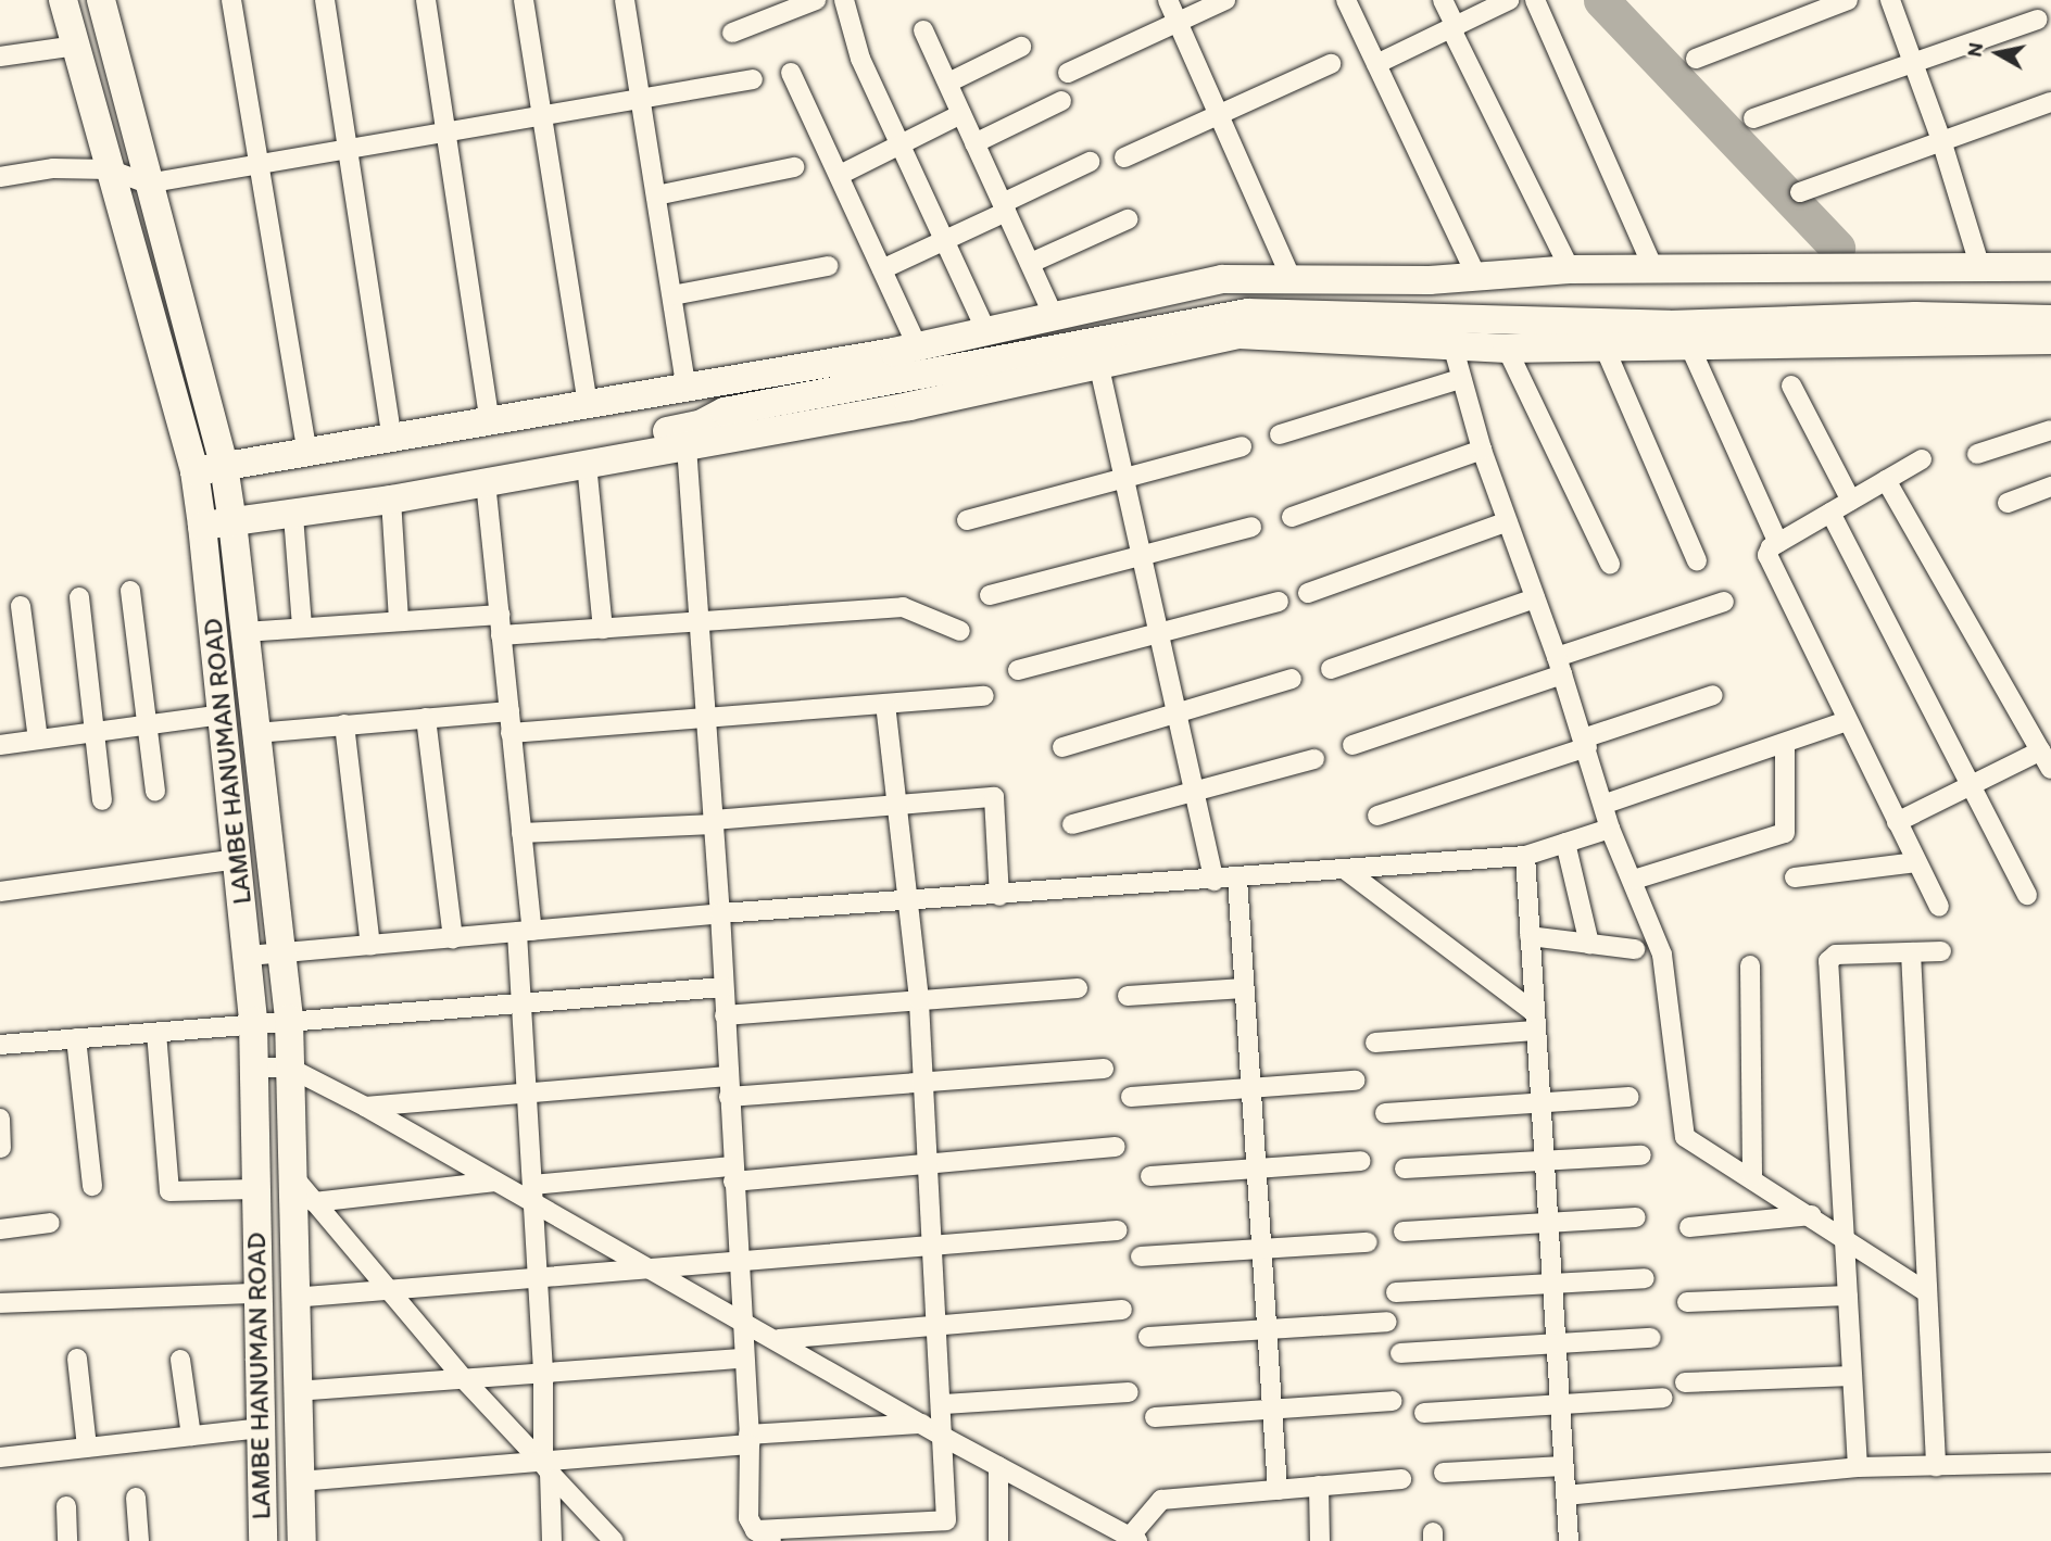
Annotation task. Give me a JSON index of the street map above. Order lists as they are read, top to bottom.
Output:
{
  "streets": {
    "main road": ["LAMBE HANUMAN ROAD"]
  },
  "north": "left"
}
